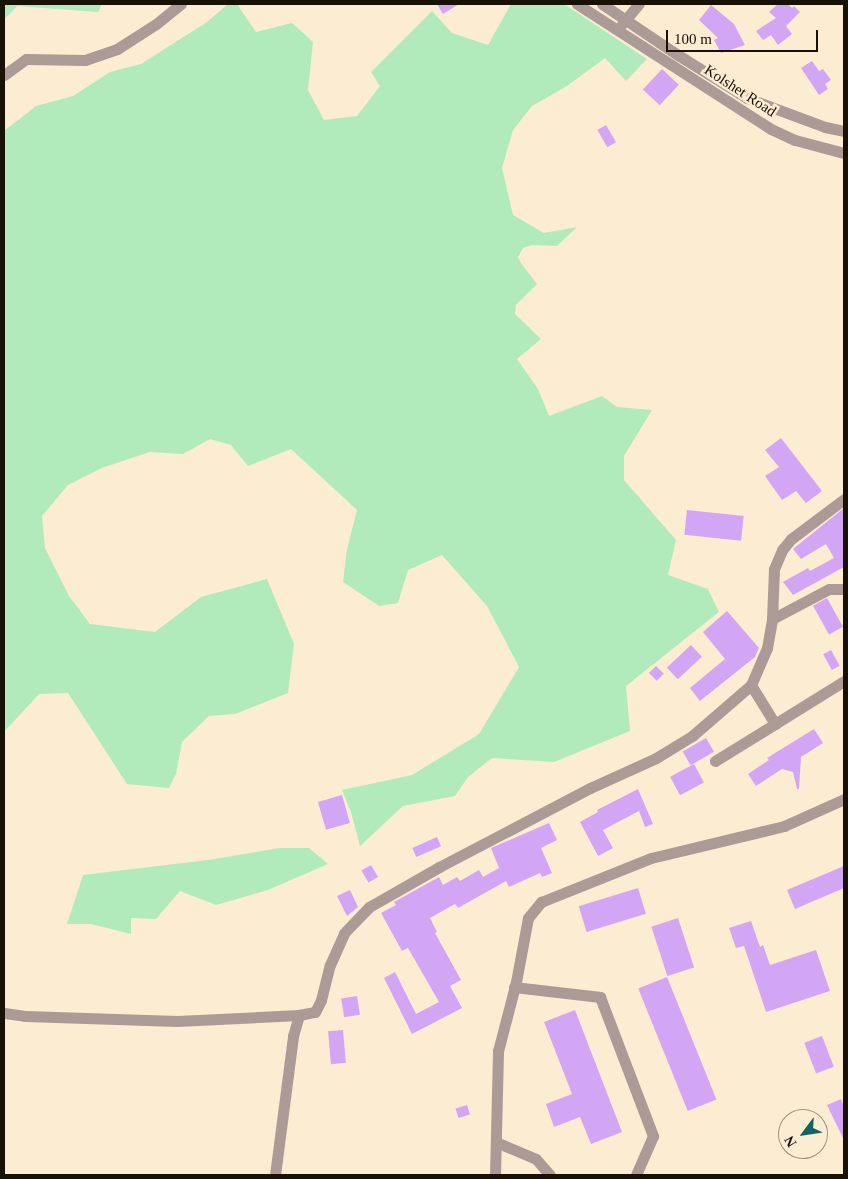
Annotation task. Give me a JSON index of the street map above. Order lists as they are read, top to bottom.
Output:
{
  "streets": {
    "street": ["Kolshet Road"]
  },
  "scale_bar": "100 m",
  "north": "bottom left"
}
